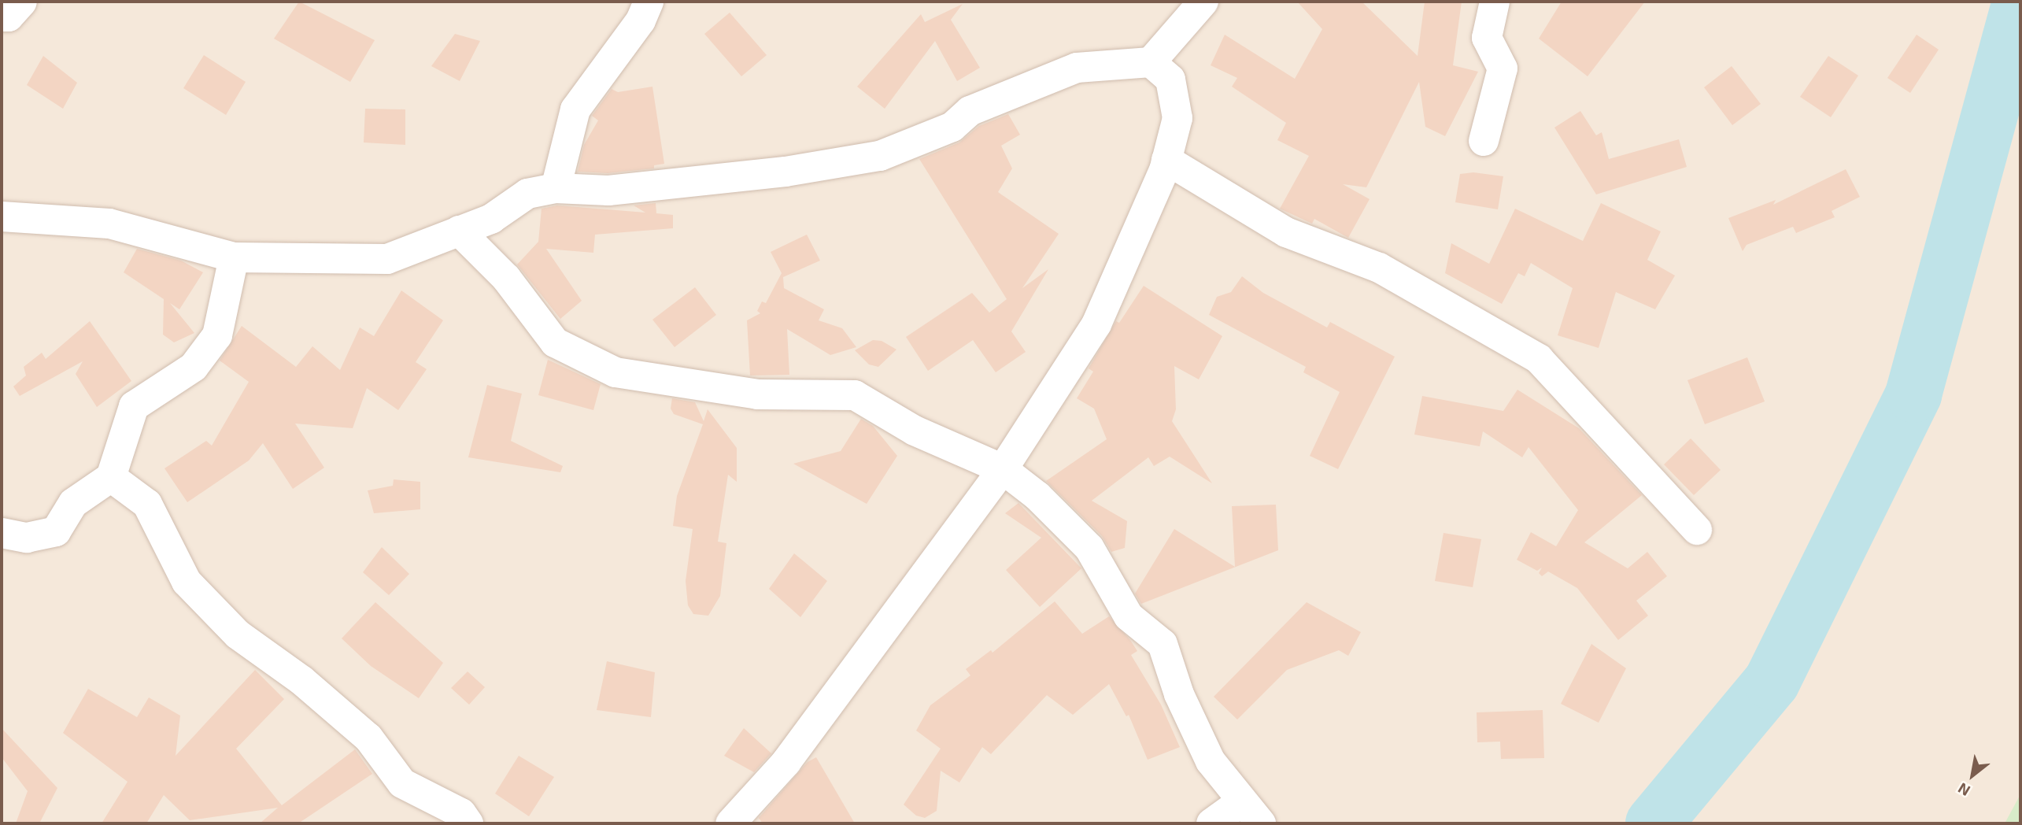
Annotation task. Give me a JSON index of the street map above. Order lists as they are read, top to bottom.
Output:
{
  "north": "bottom left"
}
